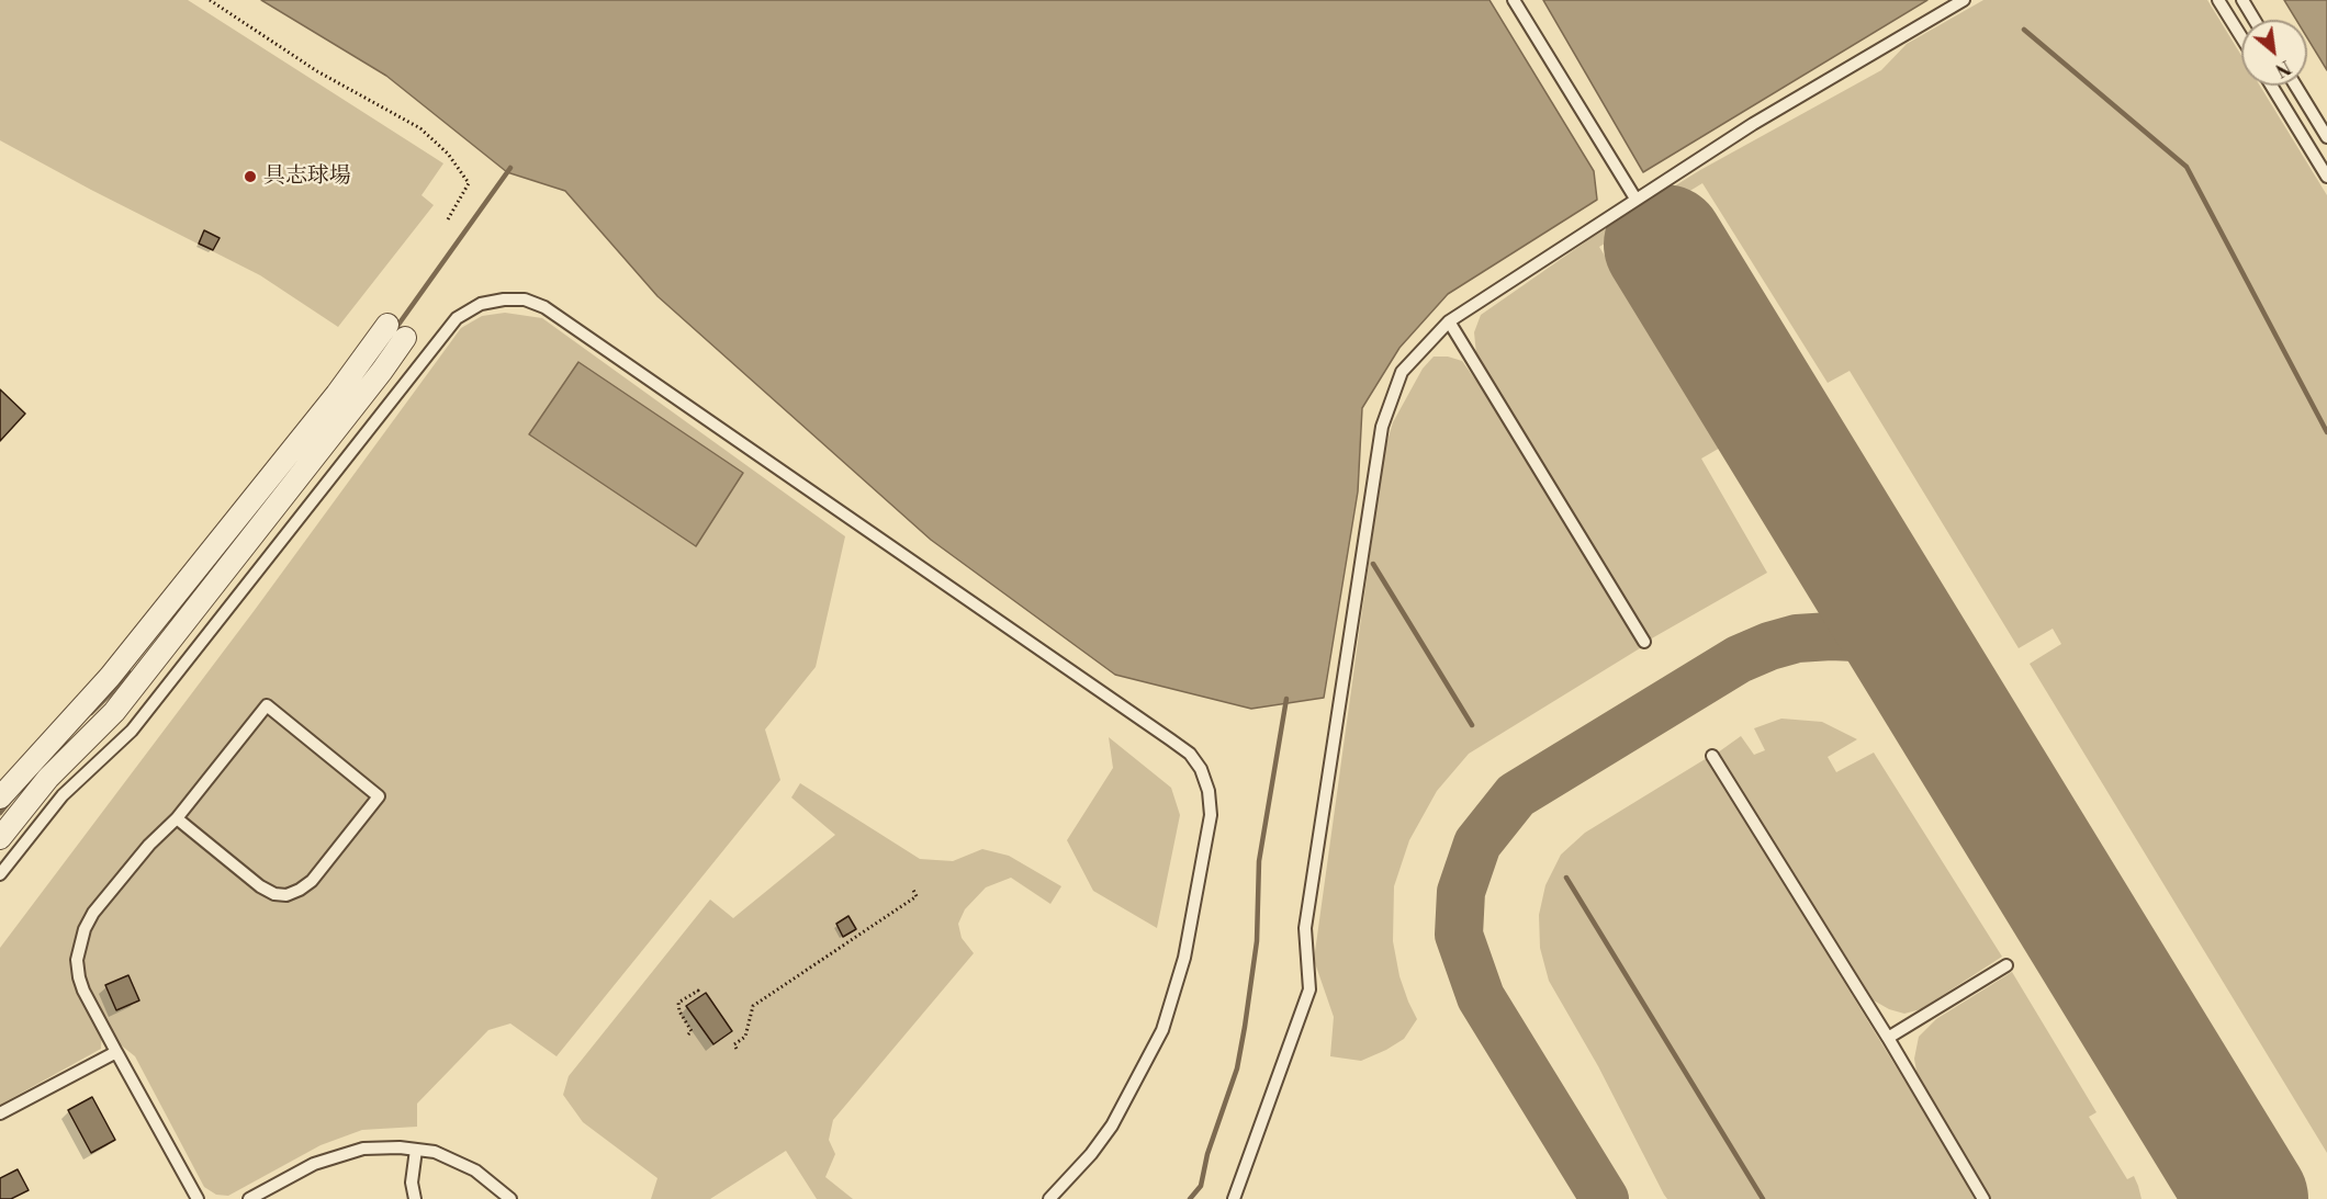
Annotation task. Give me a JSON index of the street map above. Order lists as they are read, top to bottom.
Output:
{
  "places": ["具志球場"],
  "north": "bottom right"
}
